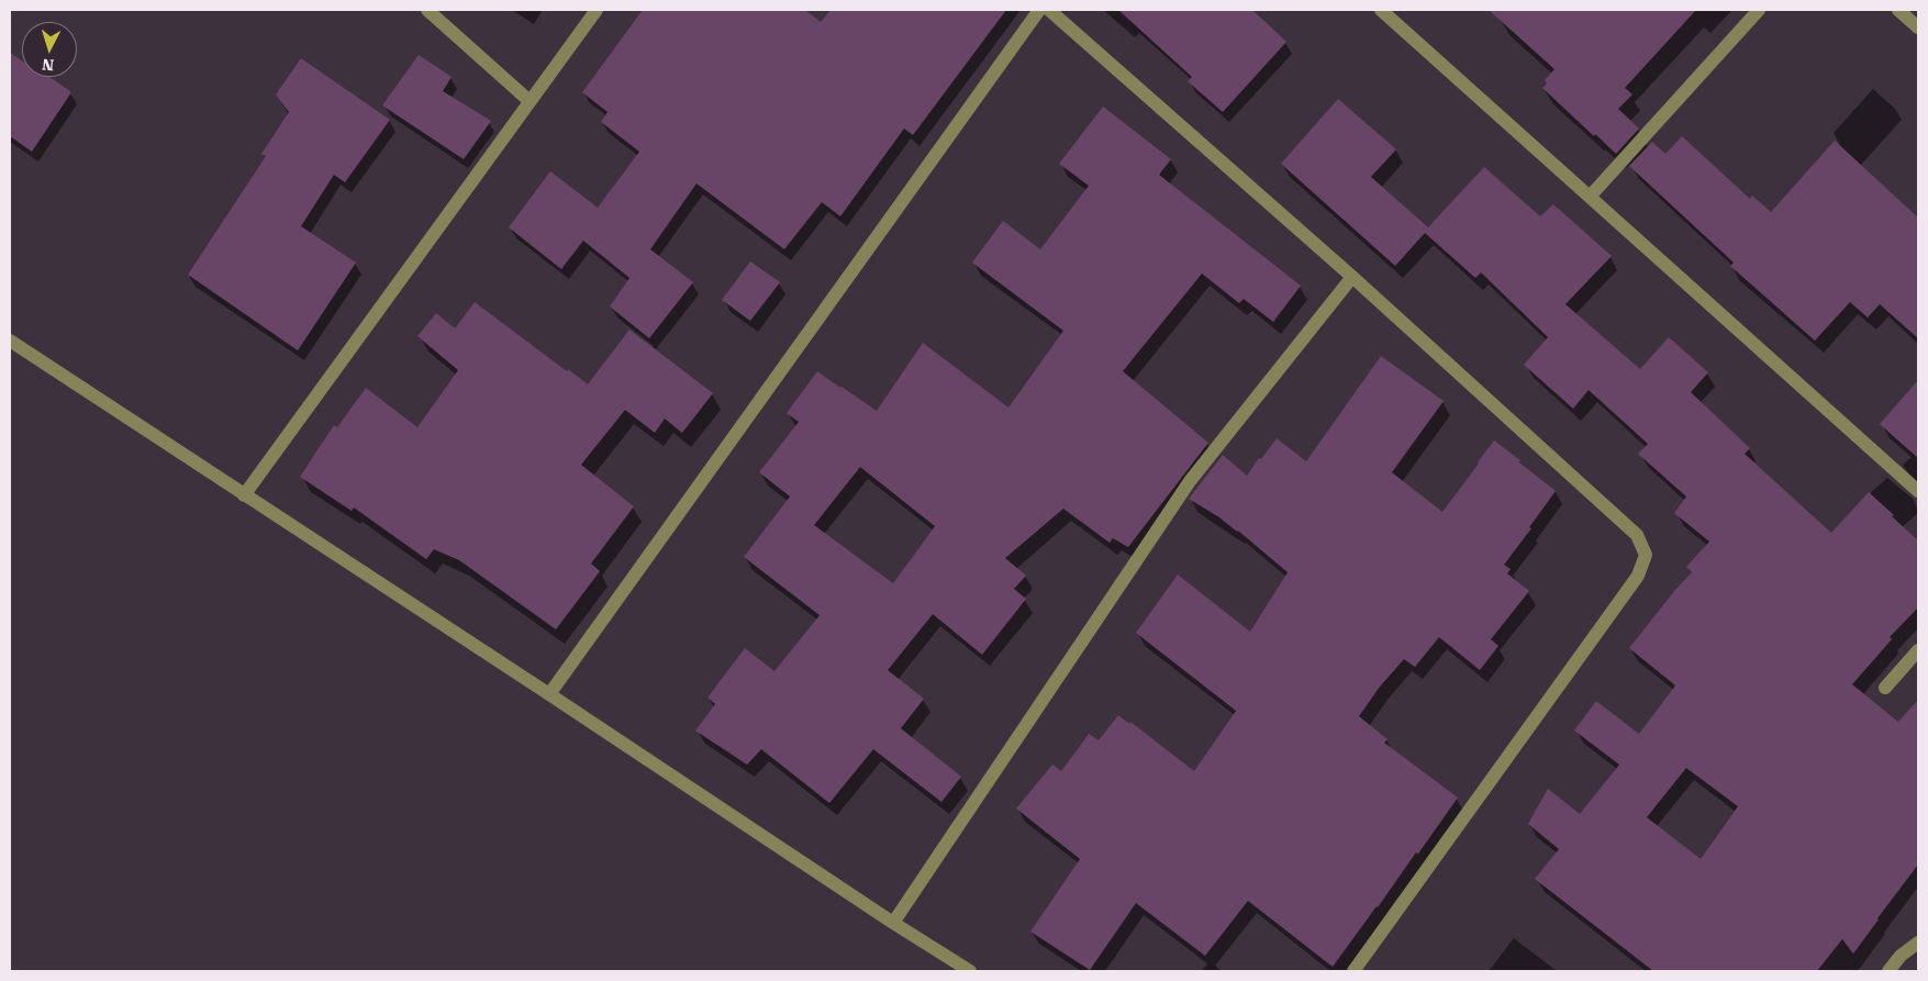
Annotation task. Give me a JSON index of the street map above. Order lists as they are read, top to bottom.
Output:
{
  "north": "bottom"
}
